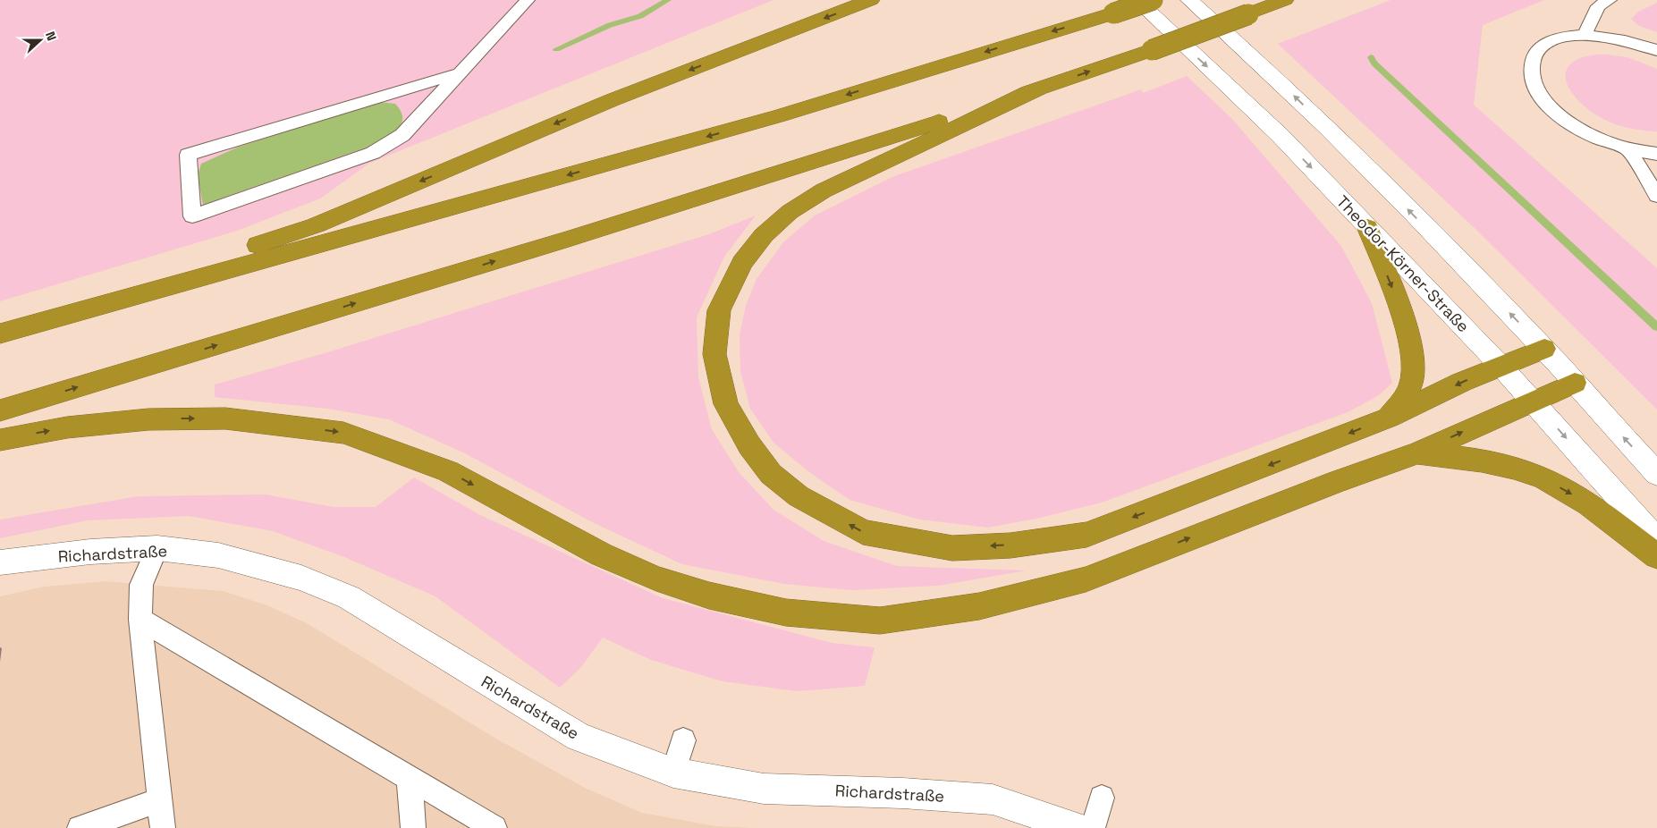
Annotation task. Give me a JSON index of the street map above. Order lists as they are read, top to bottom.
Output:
{
  "streets": {
    "main road": ["Theodor-Körner-Straße", "Richardstraße"]
  },
  "north": "right"
}
